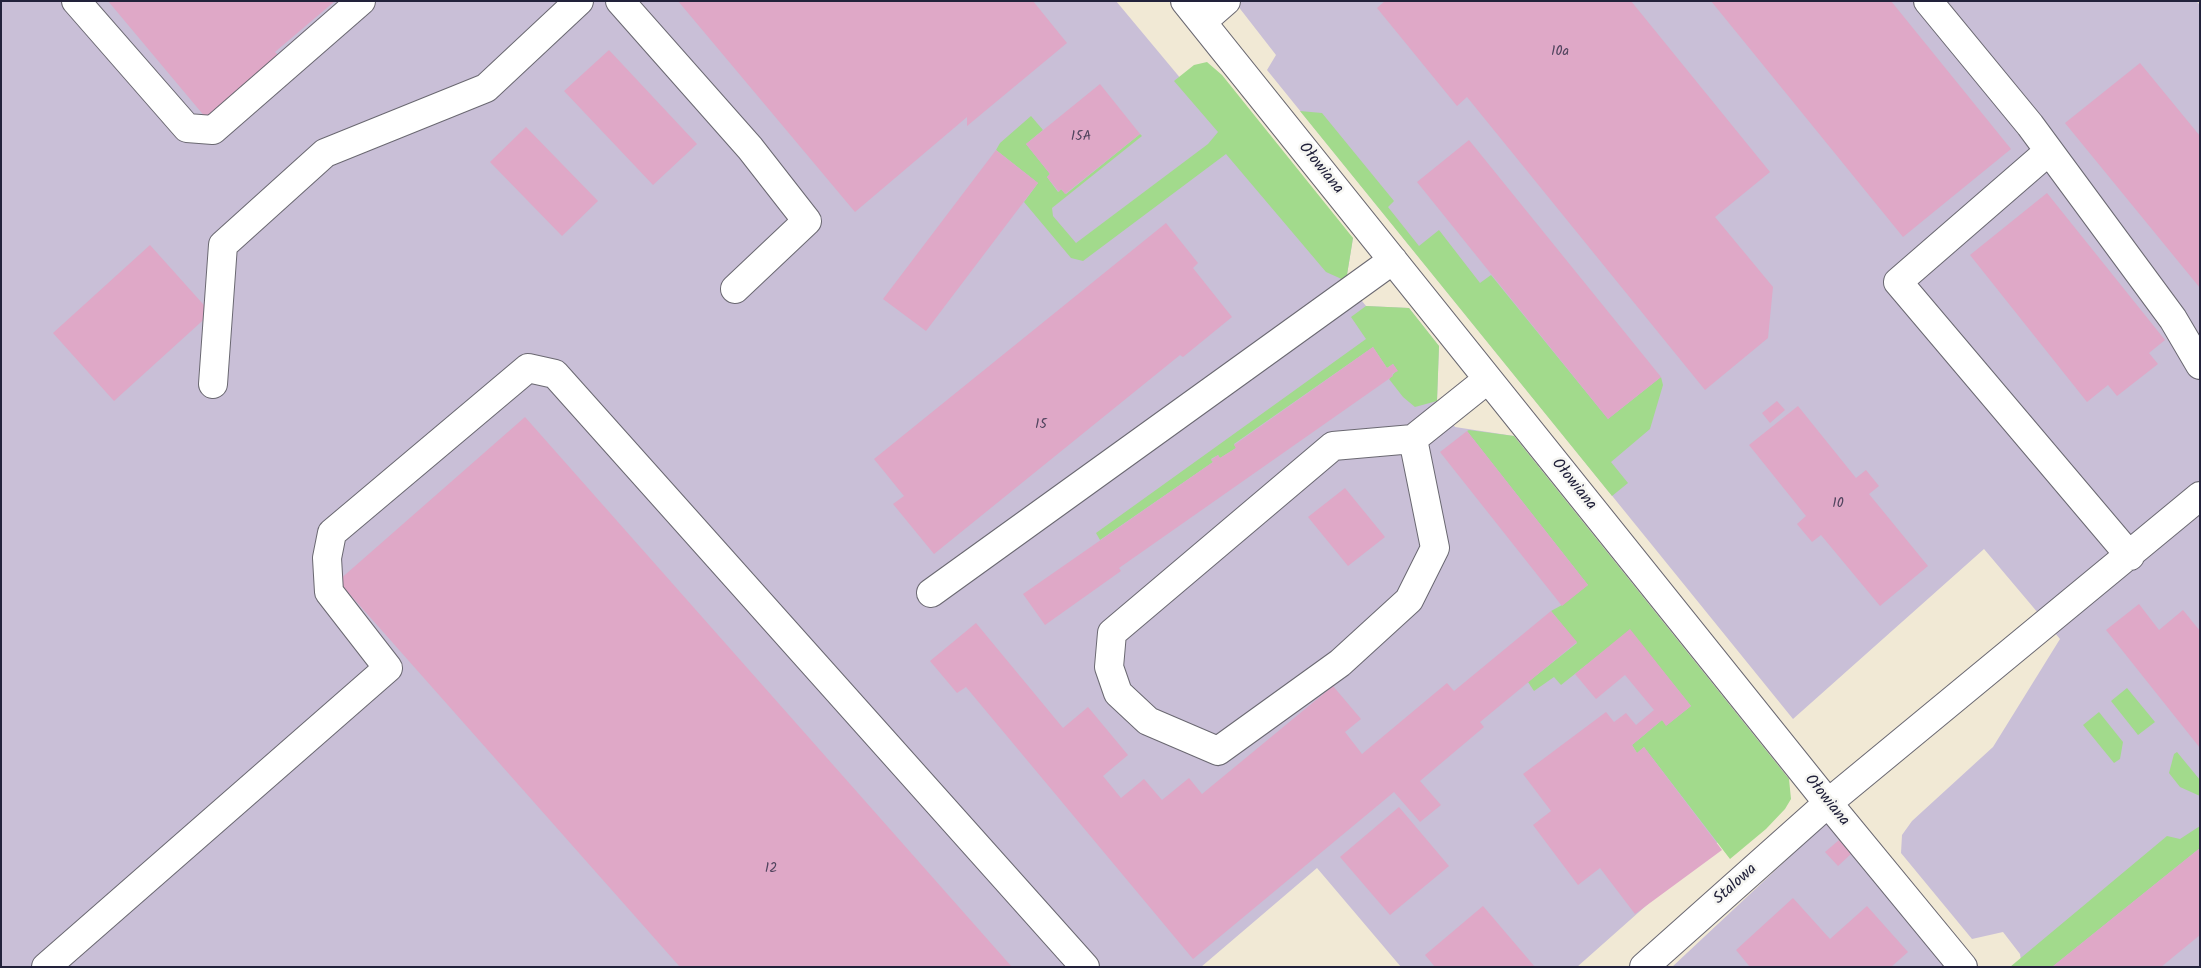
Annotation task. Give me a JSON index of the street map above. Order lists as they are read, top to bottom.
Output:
{
  "streets": {
    "street": ["Ołowiana", "Stalowa"]
  },
  "crossings": [
    ["Ołowiana", "Stalowa"]
  ],
  "house_numbers": [
    "10a",
    "15A",
    "15",
    "10",
    "12"
  ]
}
